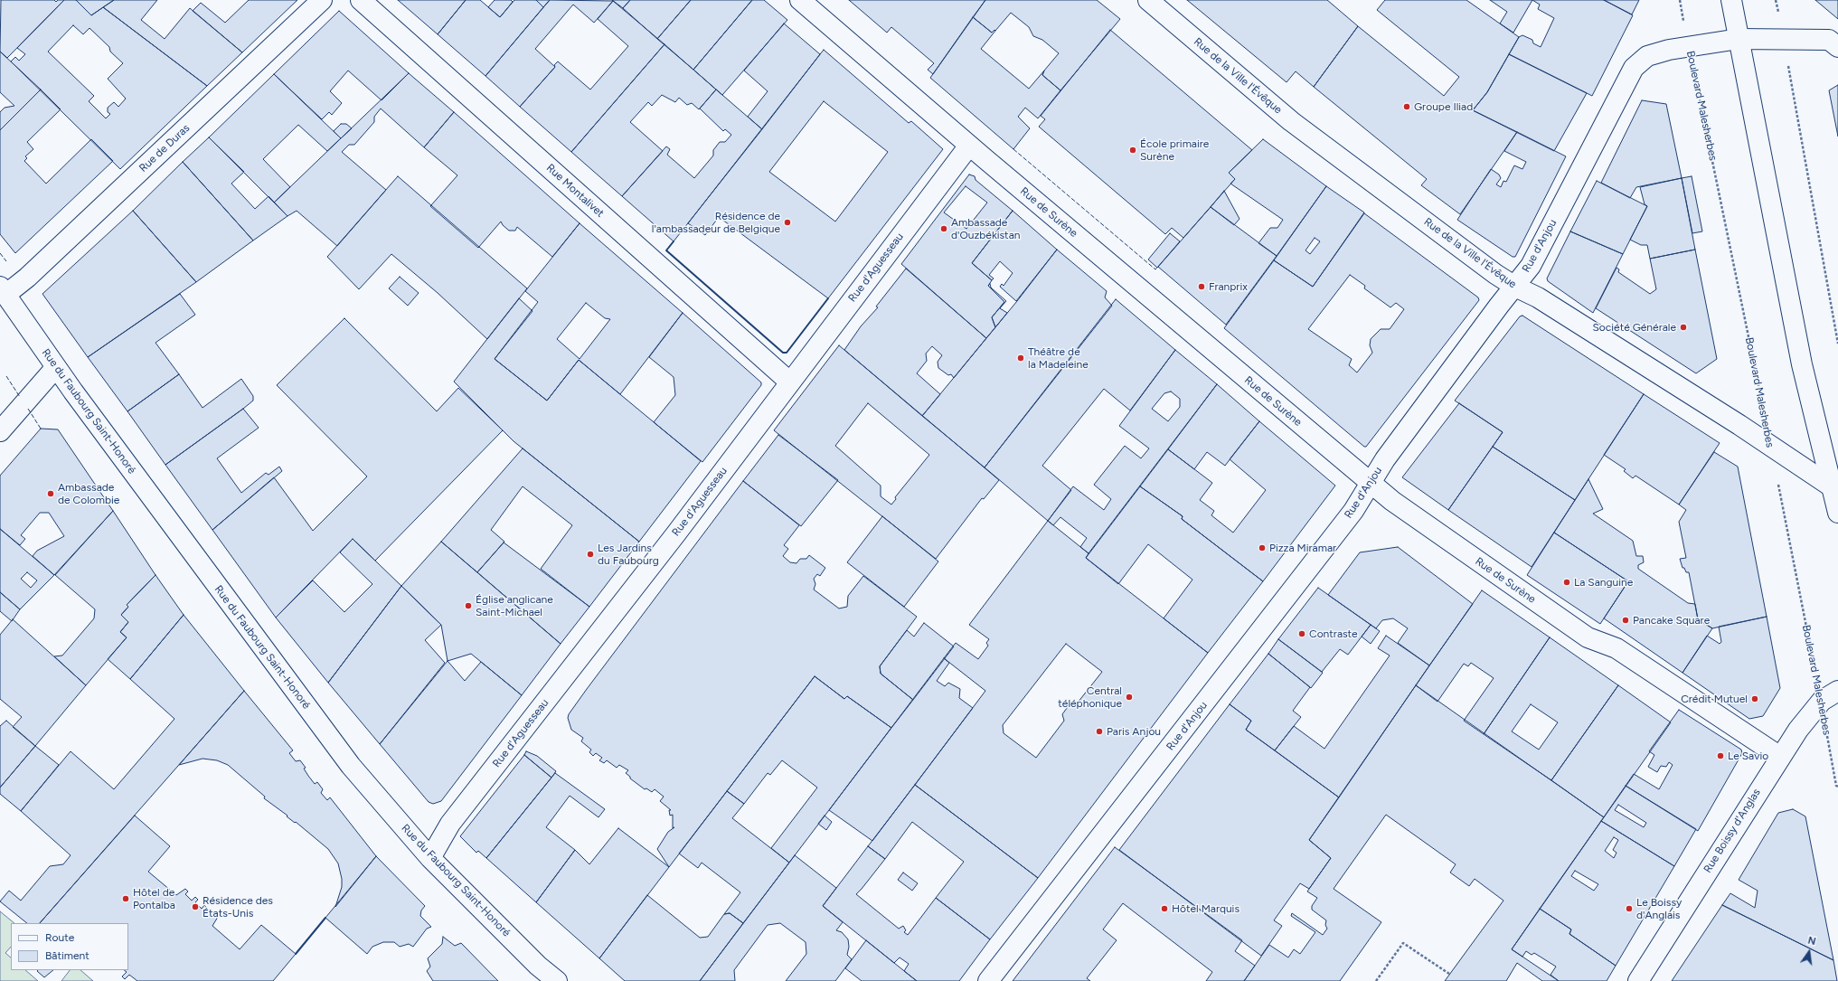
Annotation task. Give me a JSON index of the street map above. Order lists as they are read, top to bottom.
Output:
{
  "streets": {
    "street": [
      "Rue de la Ville l'Évêque",
      "Rue de Duras",
      "Rue Montalivet",
      "Rue de Surène",
      "Rue d'Anjou",
      "Rue d'Aguesseau",
      "Rue du Faubourg Saint-Honoré",
      "Rue Boissy d'Anglas"
    ],
    "path": ["Boulevard Malesherbes"]
  },
  "crossings": [
    ["Rue de la Ville l'Évêque", "Boulevard Malesherbes"],
    ["Rue de la Ville l'Évêque", "Rue d'Anjou"],
    ["Boulevard Malesherbes", "Rue d'Anjou"],
    ["Boulevard Malesherbes", "Rue Boissy d'Anglas"],
    ["Rue de Duras", "Rue du Faubourg Saint-Honoré"],
    ["Rue Montalivet", "Rue d'Aguesseau"],
    ["Rue de Surène", "Rue d'Anjou"],
    ["Rue de Surène", "Rue d'Aguesseau"],
    ["Rue de Surène", "Rue Boissy d'Anglas"],
    ["Rue d'Aguesseau", "Rue du Faubourg Saint-Honoré"]
  ],
  "places": [
    "Groupe Iliad",
    "École primaire Surène",
    "Résidence de l'ambassadeur de Belgique",
    "Ambassade d'Ouzbékistan",
    "Franprix",
    "Société Générale",
    "Théâtre de la Madeleine",
    "Ambassade de Colombie",
    "Pizza Miramar",
    "Les Jardins du Faubourg",
    "La Sanguine",
    "Église anglicane Saint-Michael",
    "Pancake Square",
    "Contraste",
    "Central téléphonique",
    "Crédit Mutuel",
    "Paris Anjou",
    "Le Savio",
    "Hôtel de Pontalba",
    "Résidence des États-Unis",
    "Hôtel Marquis",
    "Le Boissy d'Anglais"
  ],
  "legend": ["Route", "Bâtiment"],
  "north": "top"
}
